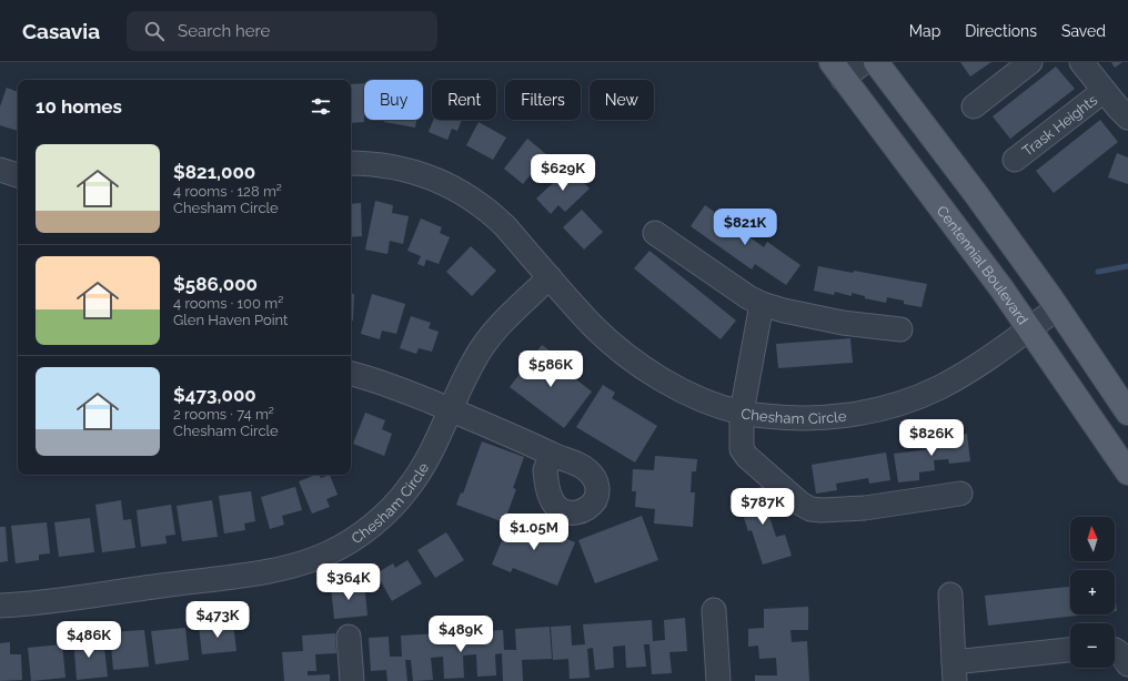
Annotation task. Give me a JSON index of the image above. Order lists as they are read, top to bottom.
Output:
{
  "streets": {
    "main road": ["Centennial Boulevard"],
    "street": ["Trask Heights", "Chesham Circle"]
  },
  "crossings": [
    ["Centennial Boulevard", "Chesham Circle"]
  ],
  "north": "top",
  "page": {
    "header": "Casavia",
    "search": "Search here",
    "nav": ["Map", "Directions", "Saved"],
    "chip": [
      "Buy",
      "Rent",
      "Filters",
      "New"
    ],
    "heading": "10 homes",
    "list": [
      {
        "name": "$821,000",
        "note": "4 rooms · 128 m² · Chesham Circle"
      },
      {
        "name": "$586,000",
        "note": "4 rooms · 100 m² · Glen Haven Point"
      },
      {
        "name": "$473,000",
        "note": "2 rooms · 74 m² · Chesham Circle"
      }
    ],
    "price": [
      "$629K",
      "$821K",
      "$586K",
      "$826K",
      "$787K",
      "$1.05M",
      "$364K",
      "$473K",
      "$489K",
      "$486K"
    ],
    "map_buttons": ["+", "−"]
  }
}
